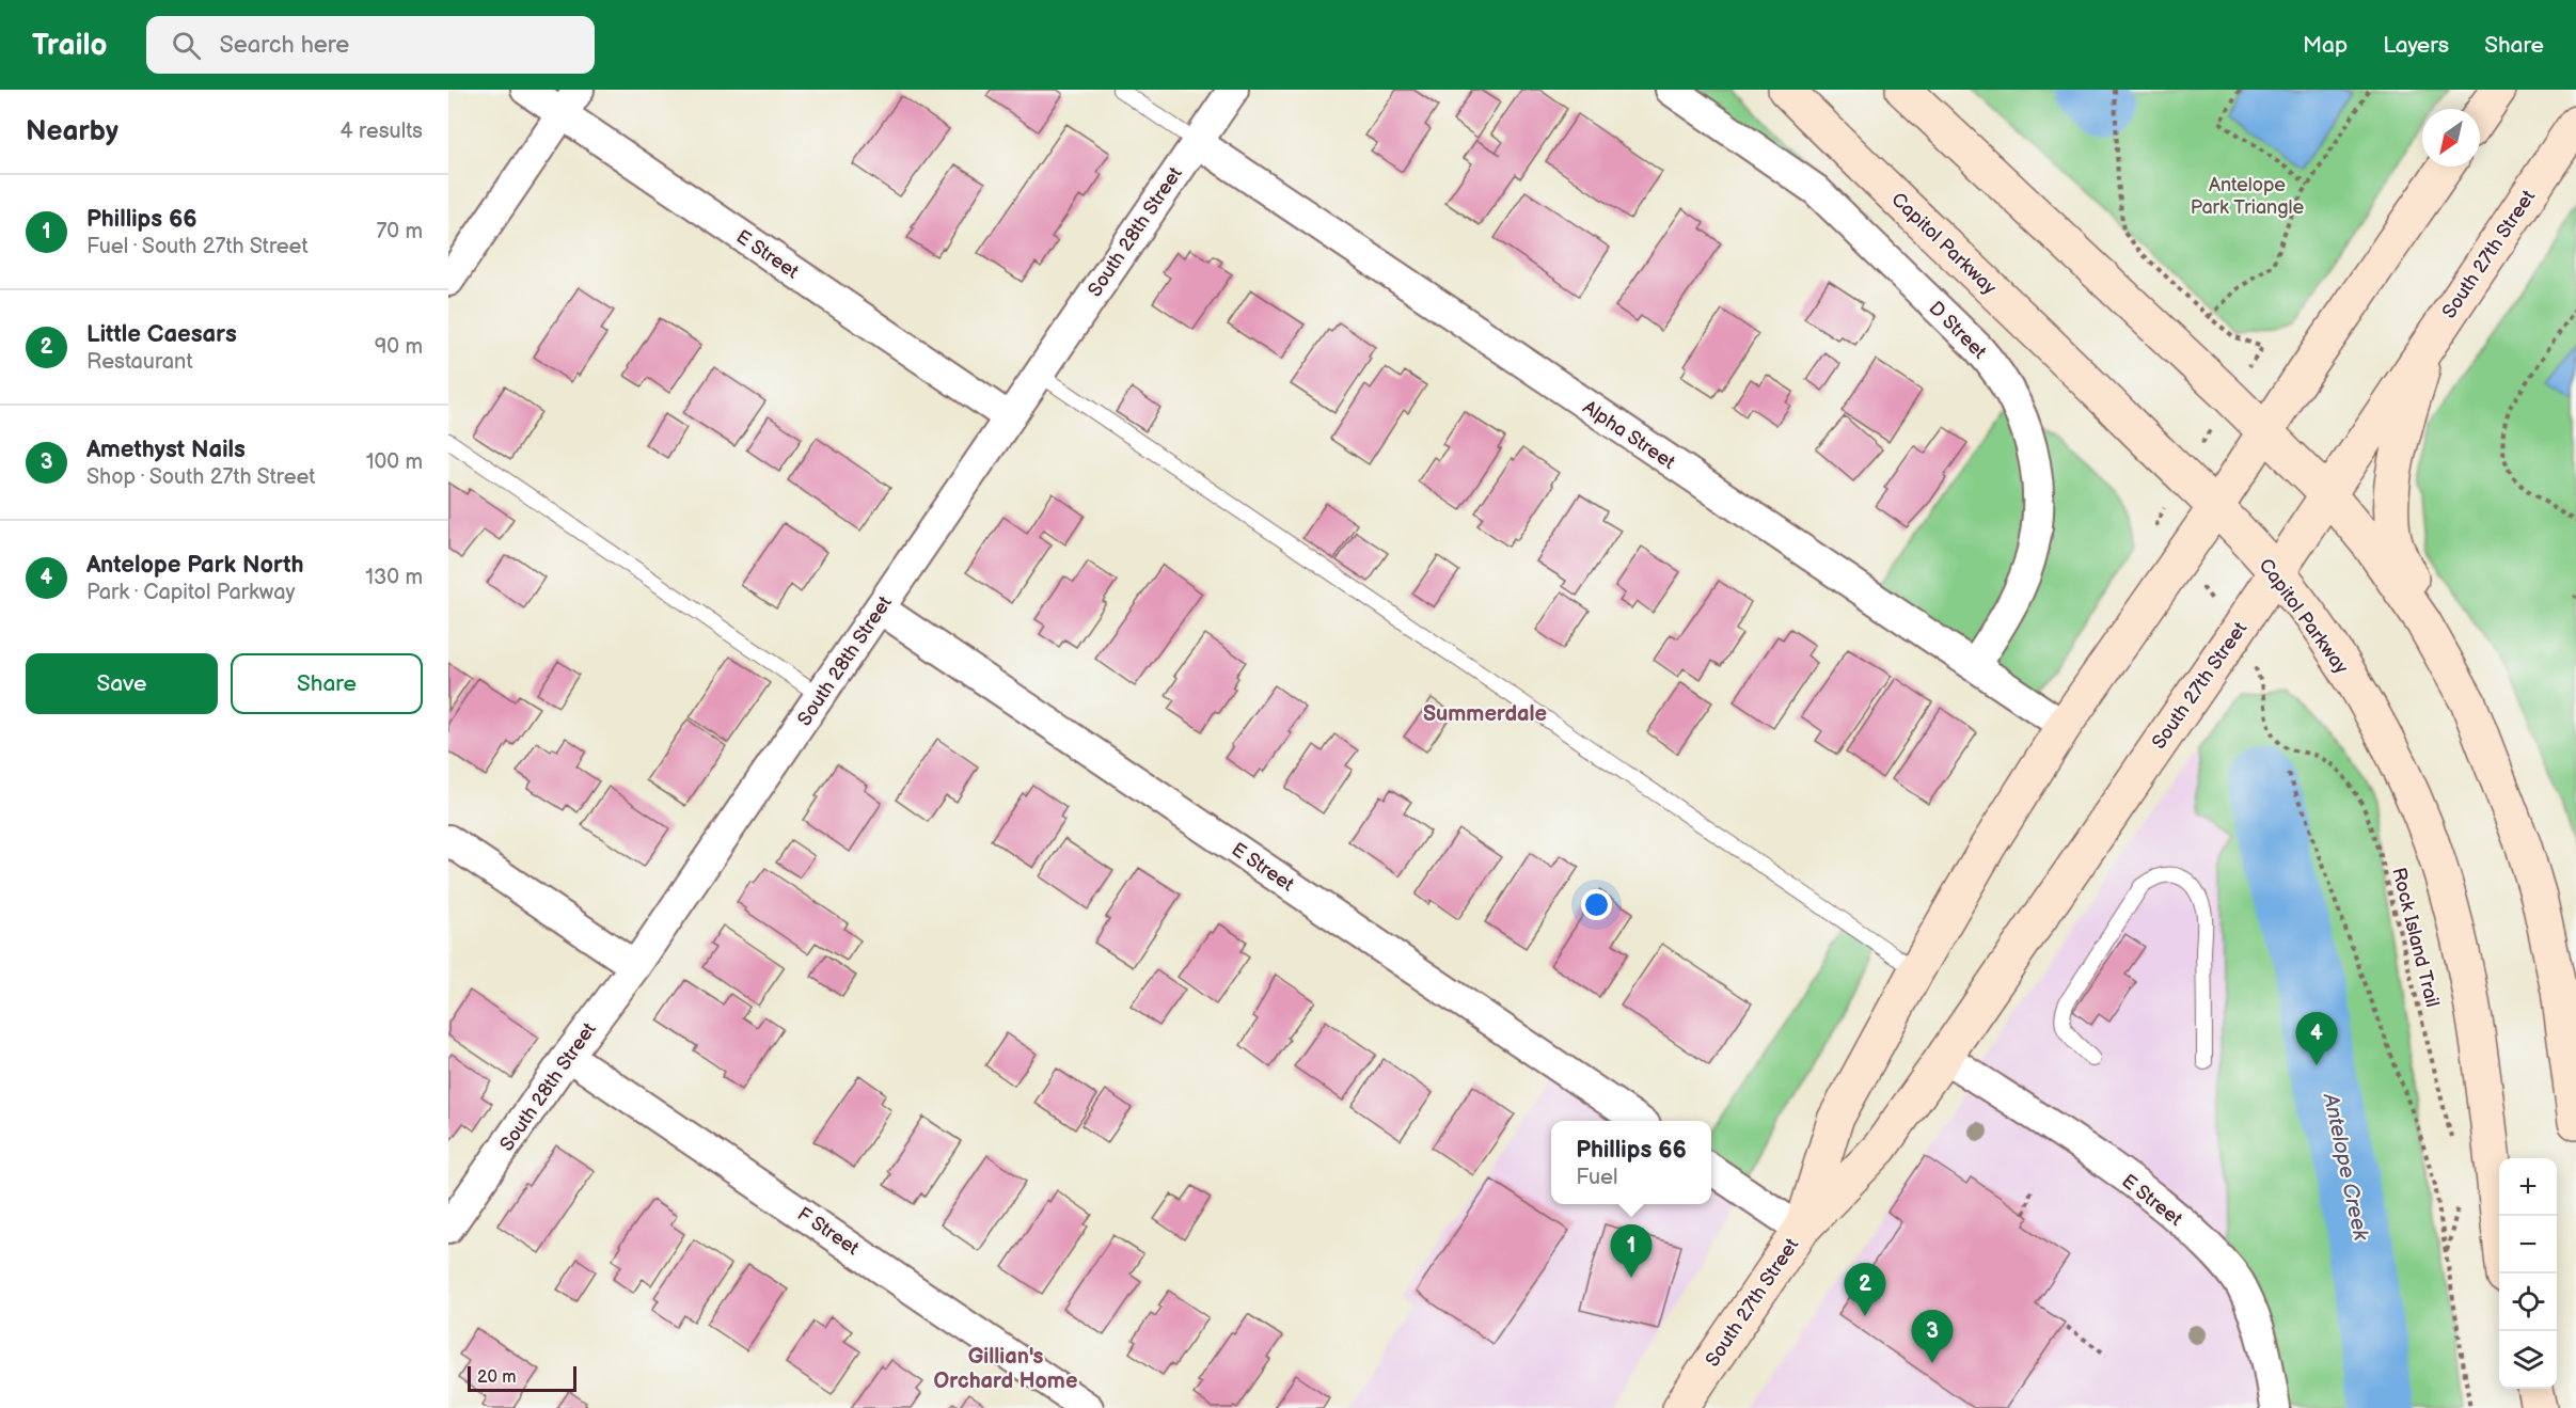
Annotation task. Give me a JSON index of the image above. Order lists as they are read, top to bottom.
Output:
{
  "streets": {
    "main road": ["Capitol Parkway", "South 27th Street"],
    "street": [
      "South 28th Street",
      "E Street",
      "D Street",
      "Alpha Street",
      "F Street"
    ],
    "path": ["Rock Island Trail"]
  },
  "crossings": [
    ["South 28th Street", "E Street"],
    ["South 28th Street", "Alpha Street"],
    ["South 28th Street", "F Street"],
    ["Capitol Parkway", "South 27th Street"],
    ["E Street", "South 27th Street"],
    ["South 27th Street", "Alpha Street"],
    ["D Street", "Alpha Street"]
  ],
  "districts": ["Summerdale", "Gillian's Orchard Home"],
  "water": ["Antelope Creek"],
  "parks": ["Antelope Park Triangle"],
  "scale_bar": "20 m",
  "north": "bottom left",
  "page": {
    "header": "Trailo",
    "search": "Search here",
    "nav": ["Map", "Layers", "Share"],
    "heading": ["Nearby", "4 results"],
    "list": [
      {
        "mark": "1",
        "name": "Phillips 66",
        "note": "Fuel · South 27th Street",
        "value": "70 m"
      },
      {
        "mark": "2",
        "name": "Little Caesars",
        "note": "Restaurant",
        "value": "90 m"
      },
      {
        "mark": "3",
        "name": "Amethyst Nails",
        "note": "Shop · South 27th Street",
        "value": "100 m"
      },
      {
        "mark": "4",
        "name": "Antelope Park North",
        "note": "Park · Capitol Parkway",
        "value": "130 m"
      }
    ],
    "buttons": ["Save", "Share"],
    "pins": [
      "4",
      "1",
      "2",
      "3"
    ],
    "popup": ["Phillips 66", "Fuel"],
    "map_buttons": ["+", "−"],
    "scale": "20 m"
  }
}
